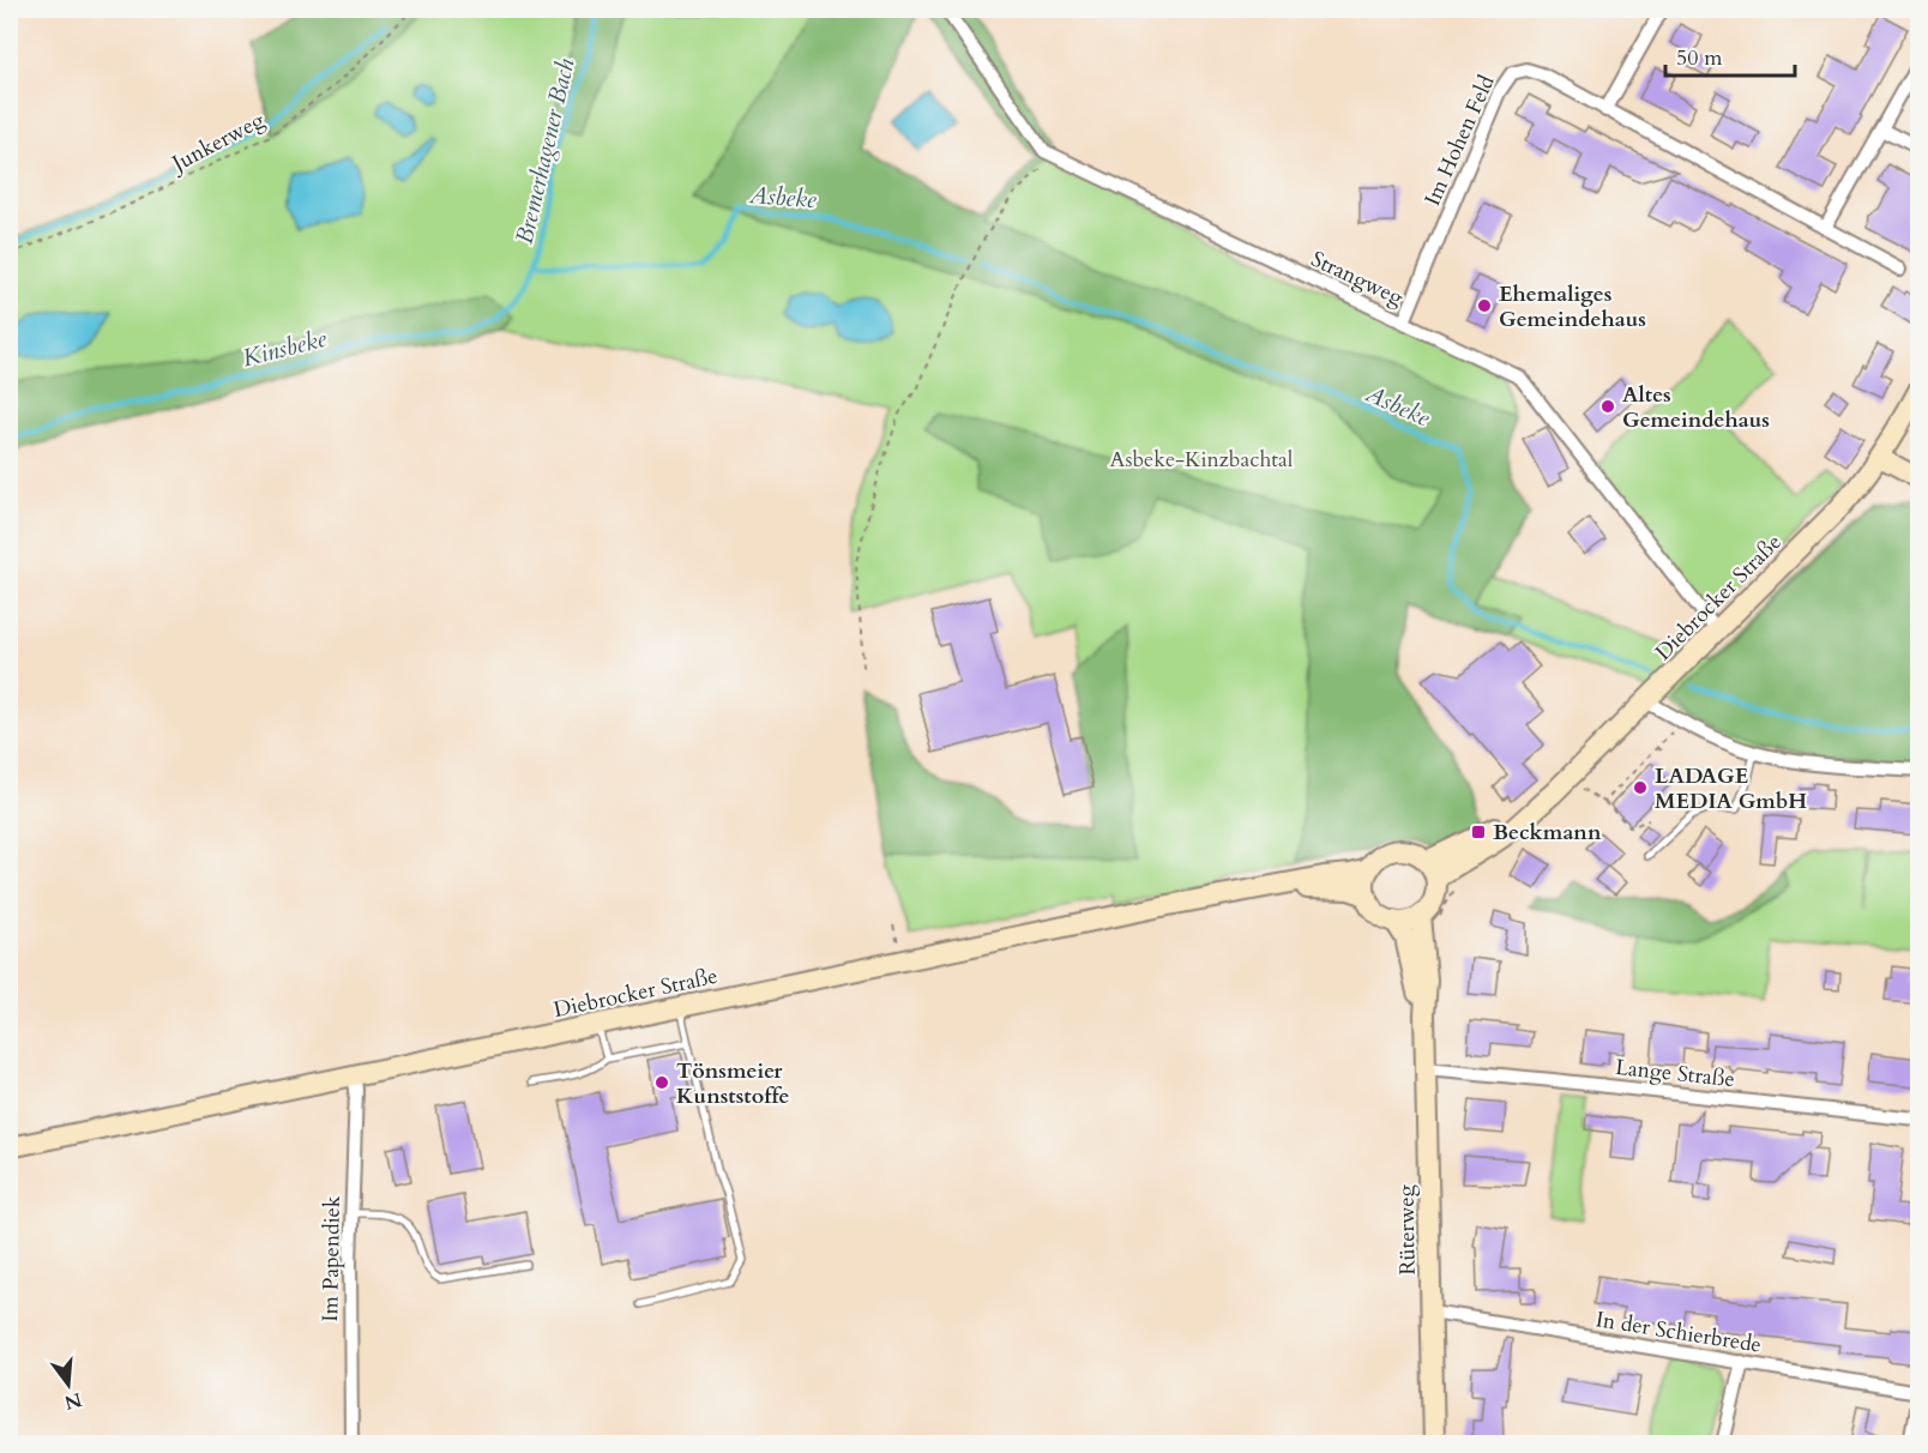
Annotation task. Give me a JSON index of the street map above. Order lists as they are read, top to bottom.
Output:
{
  "streets": {
    "main road": ["Diebrocker Straße", "Rüterweg"],
    "street": [
      "Im Hohen Feld",
      "Strangweg",
      "Lange Straße",
      "Im Papendiek",
      "In der Schierbrede"
    ],
    "path": ["Junkerweg"]
  },
  "crossings": [
    ["Im Hohen Feld", "Strangweg"],
    ["Strangweg", "Diebrocker Straße"],
    ["Diebrocker Straße", "Rüterweg"],
    ["Diebrocker Straße", "Im Papendiek"],
    ["Lange Straße", "Rüterweg"],
    ["Rüterweg", "In der Schierbrede"]
  ],
  "water": ["Bremerhagener Bach", "Asbeke", "Kinsbeke"],
  "parks": ["Asbeke-Kinzbachtal"],
  "places": {
    "other": [
      "Ehemaliges Gemeindehaus",
      "Altes Gemeindehaus",
      "LADAGE MEDIA GmbH",
      "Tönsmeier Kunststoffe"
    ],
    "transit": ["Beckmann"]
  },
  "scale_bar": "50 m",
  "north": "bottom"
}
